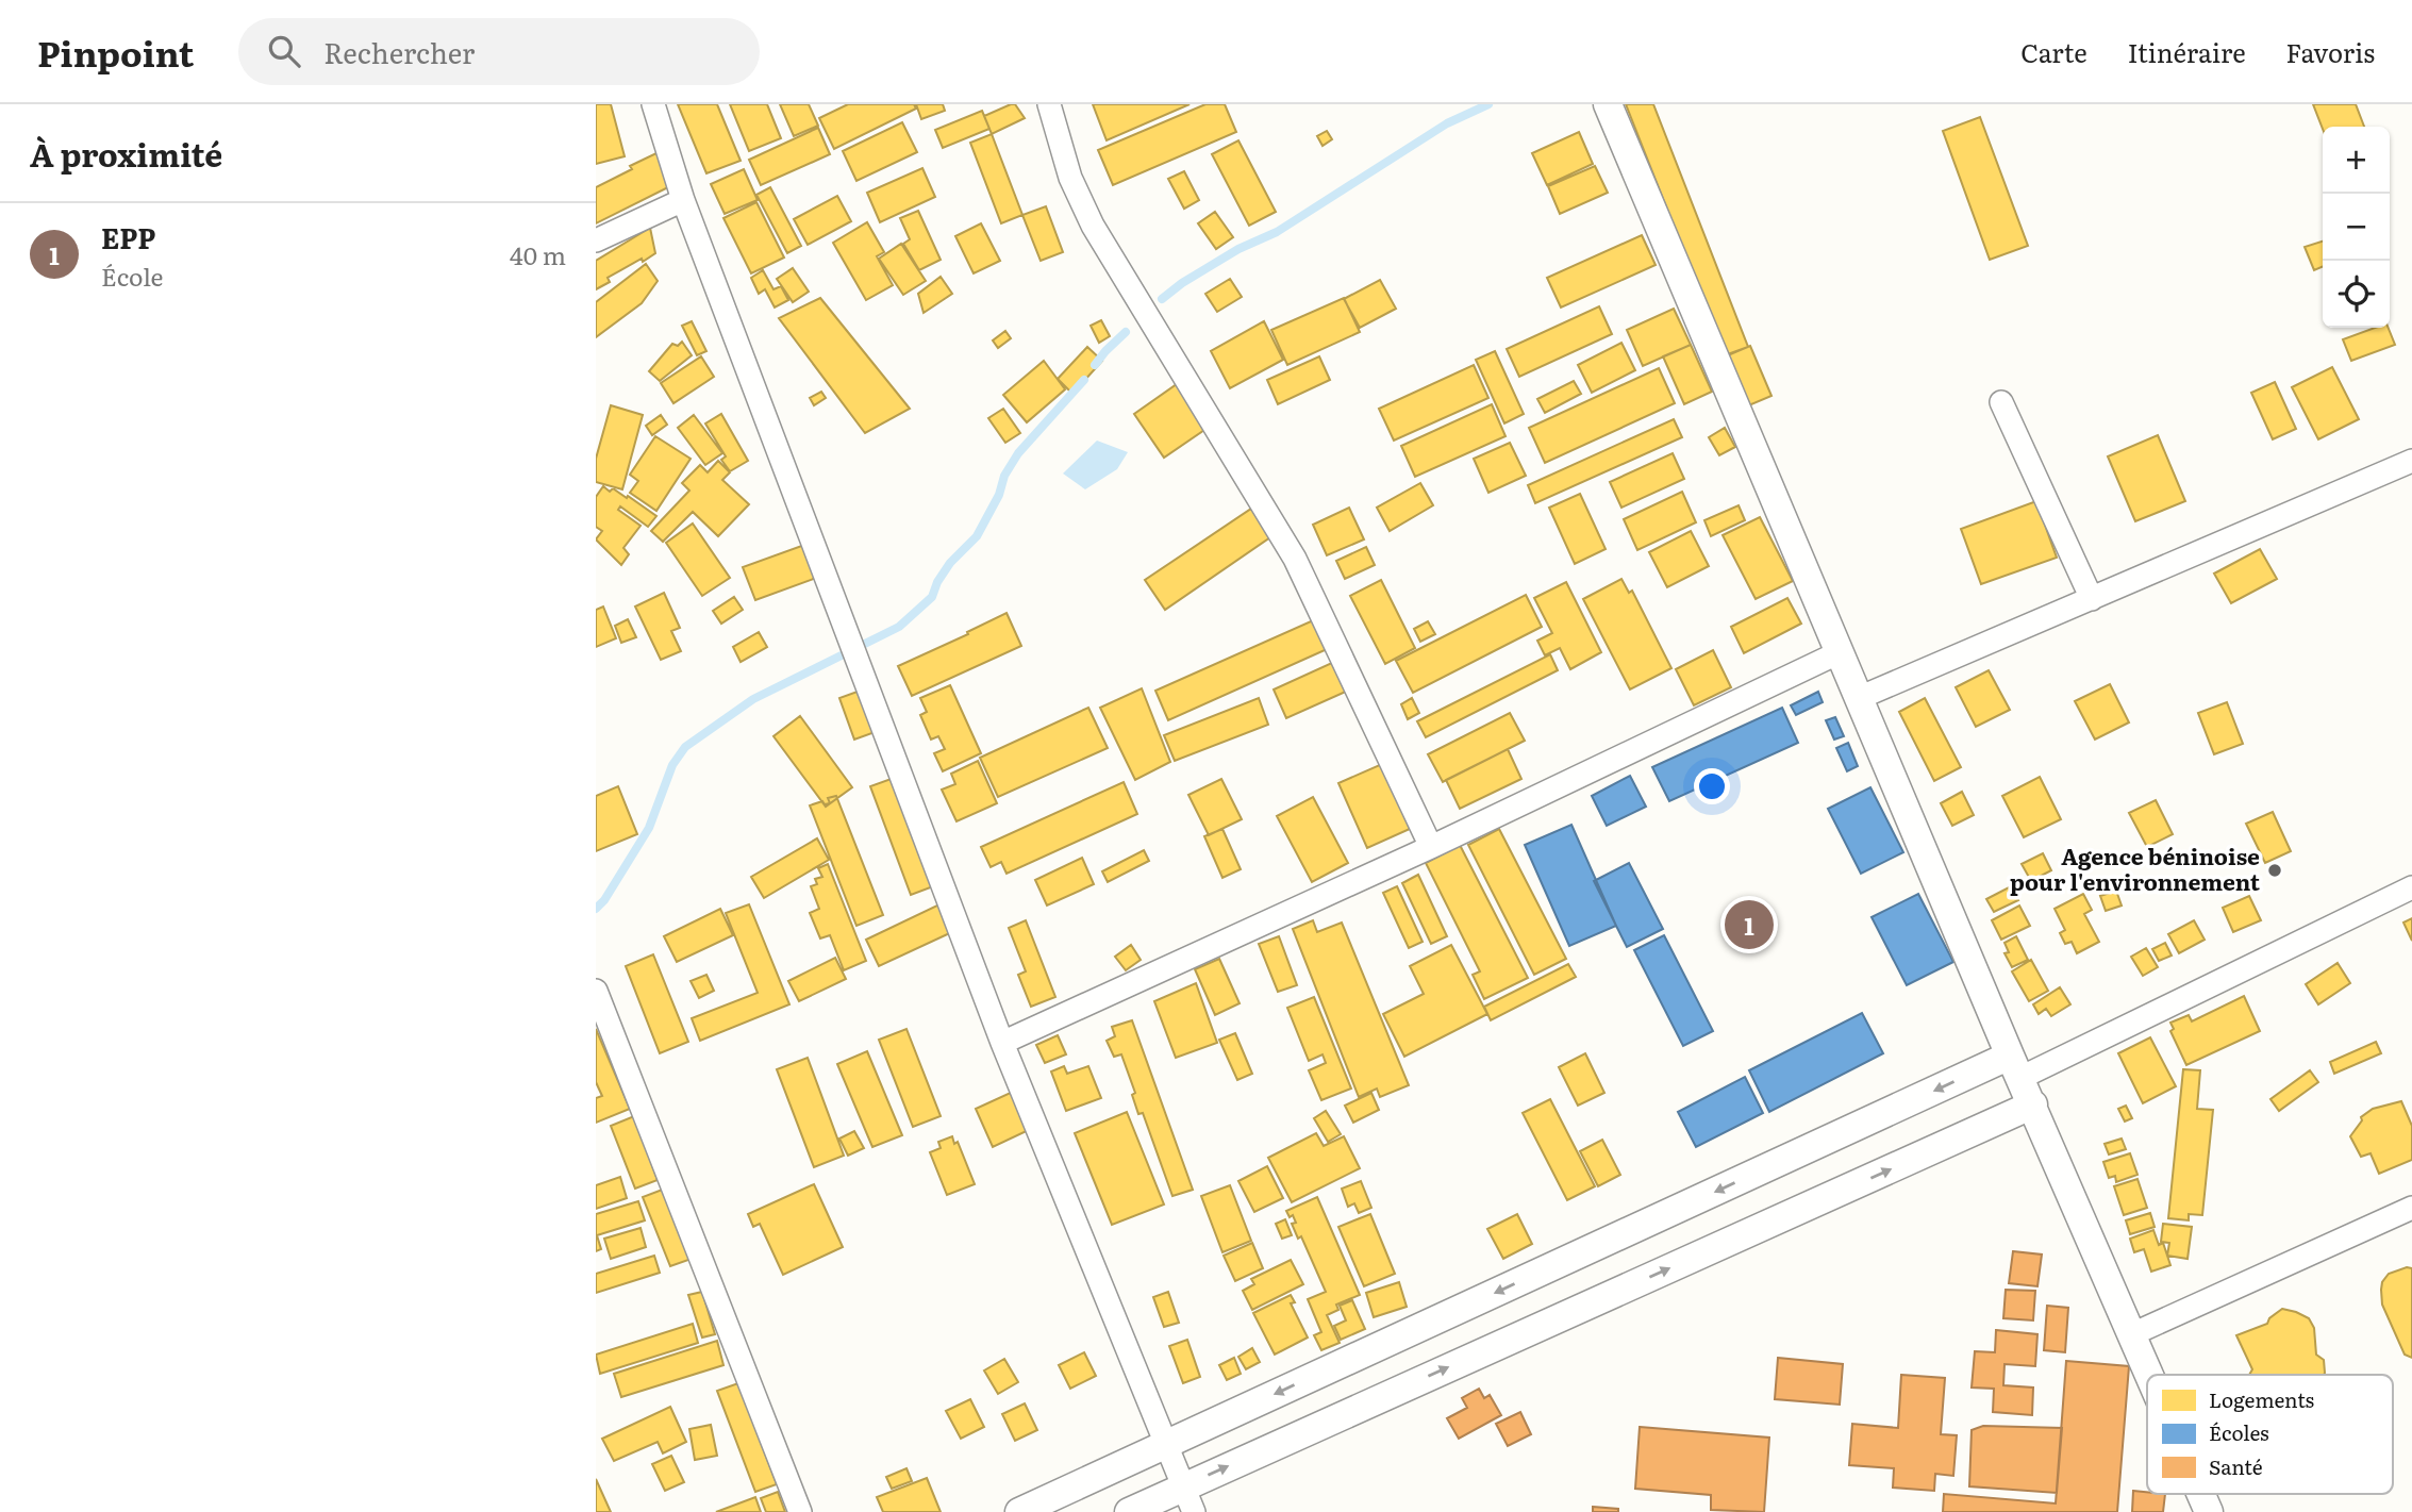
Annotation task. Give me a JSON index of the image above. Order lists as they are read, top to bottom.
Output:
{
  "places": ["Agence béninoise pour l'environnement"],
  "legend": ["Logements", "Écoles", "Santé"],
  "page": {
    "header": "Pinpoint",
    "search": "Rechercher",
    "nav": ["Carte", "Itinéraire", "Favoris"],
    "heading": "À proximité",
    "map_buttons": ["+", "−"],
    "list": [
      {
        "mark": "1",
        "name": "EPP",
        "note": "École",
        "value": "40 m"
      }
    ],
    "pins": "1"
  }
}
